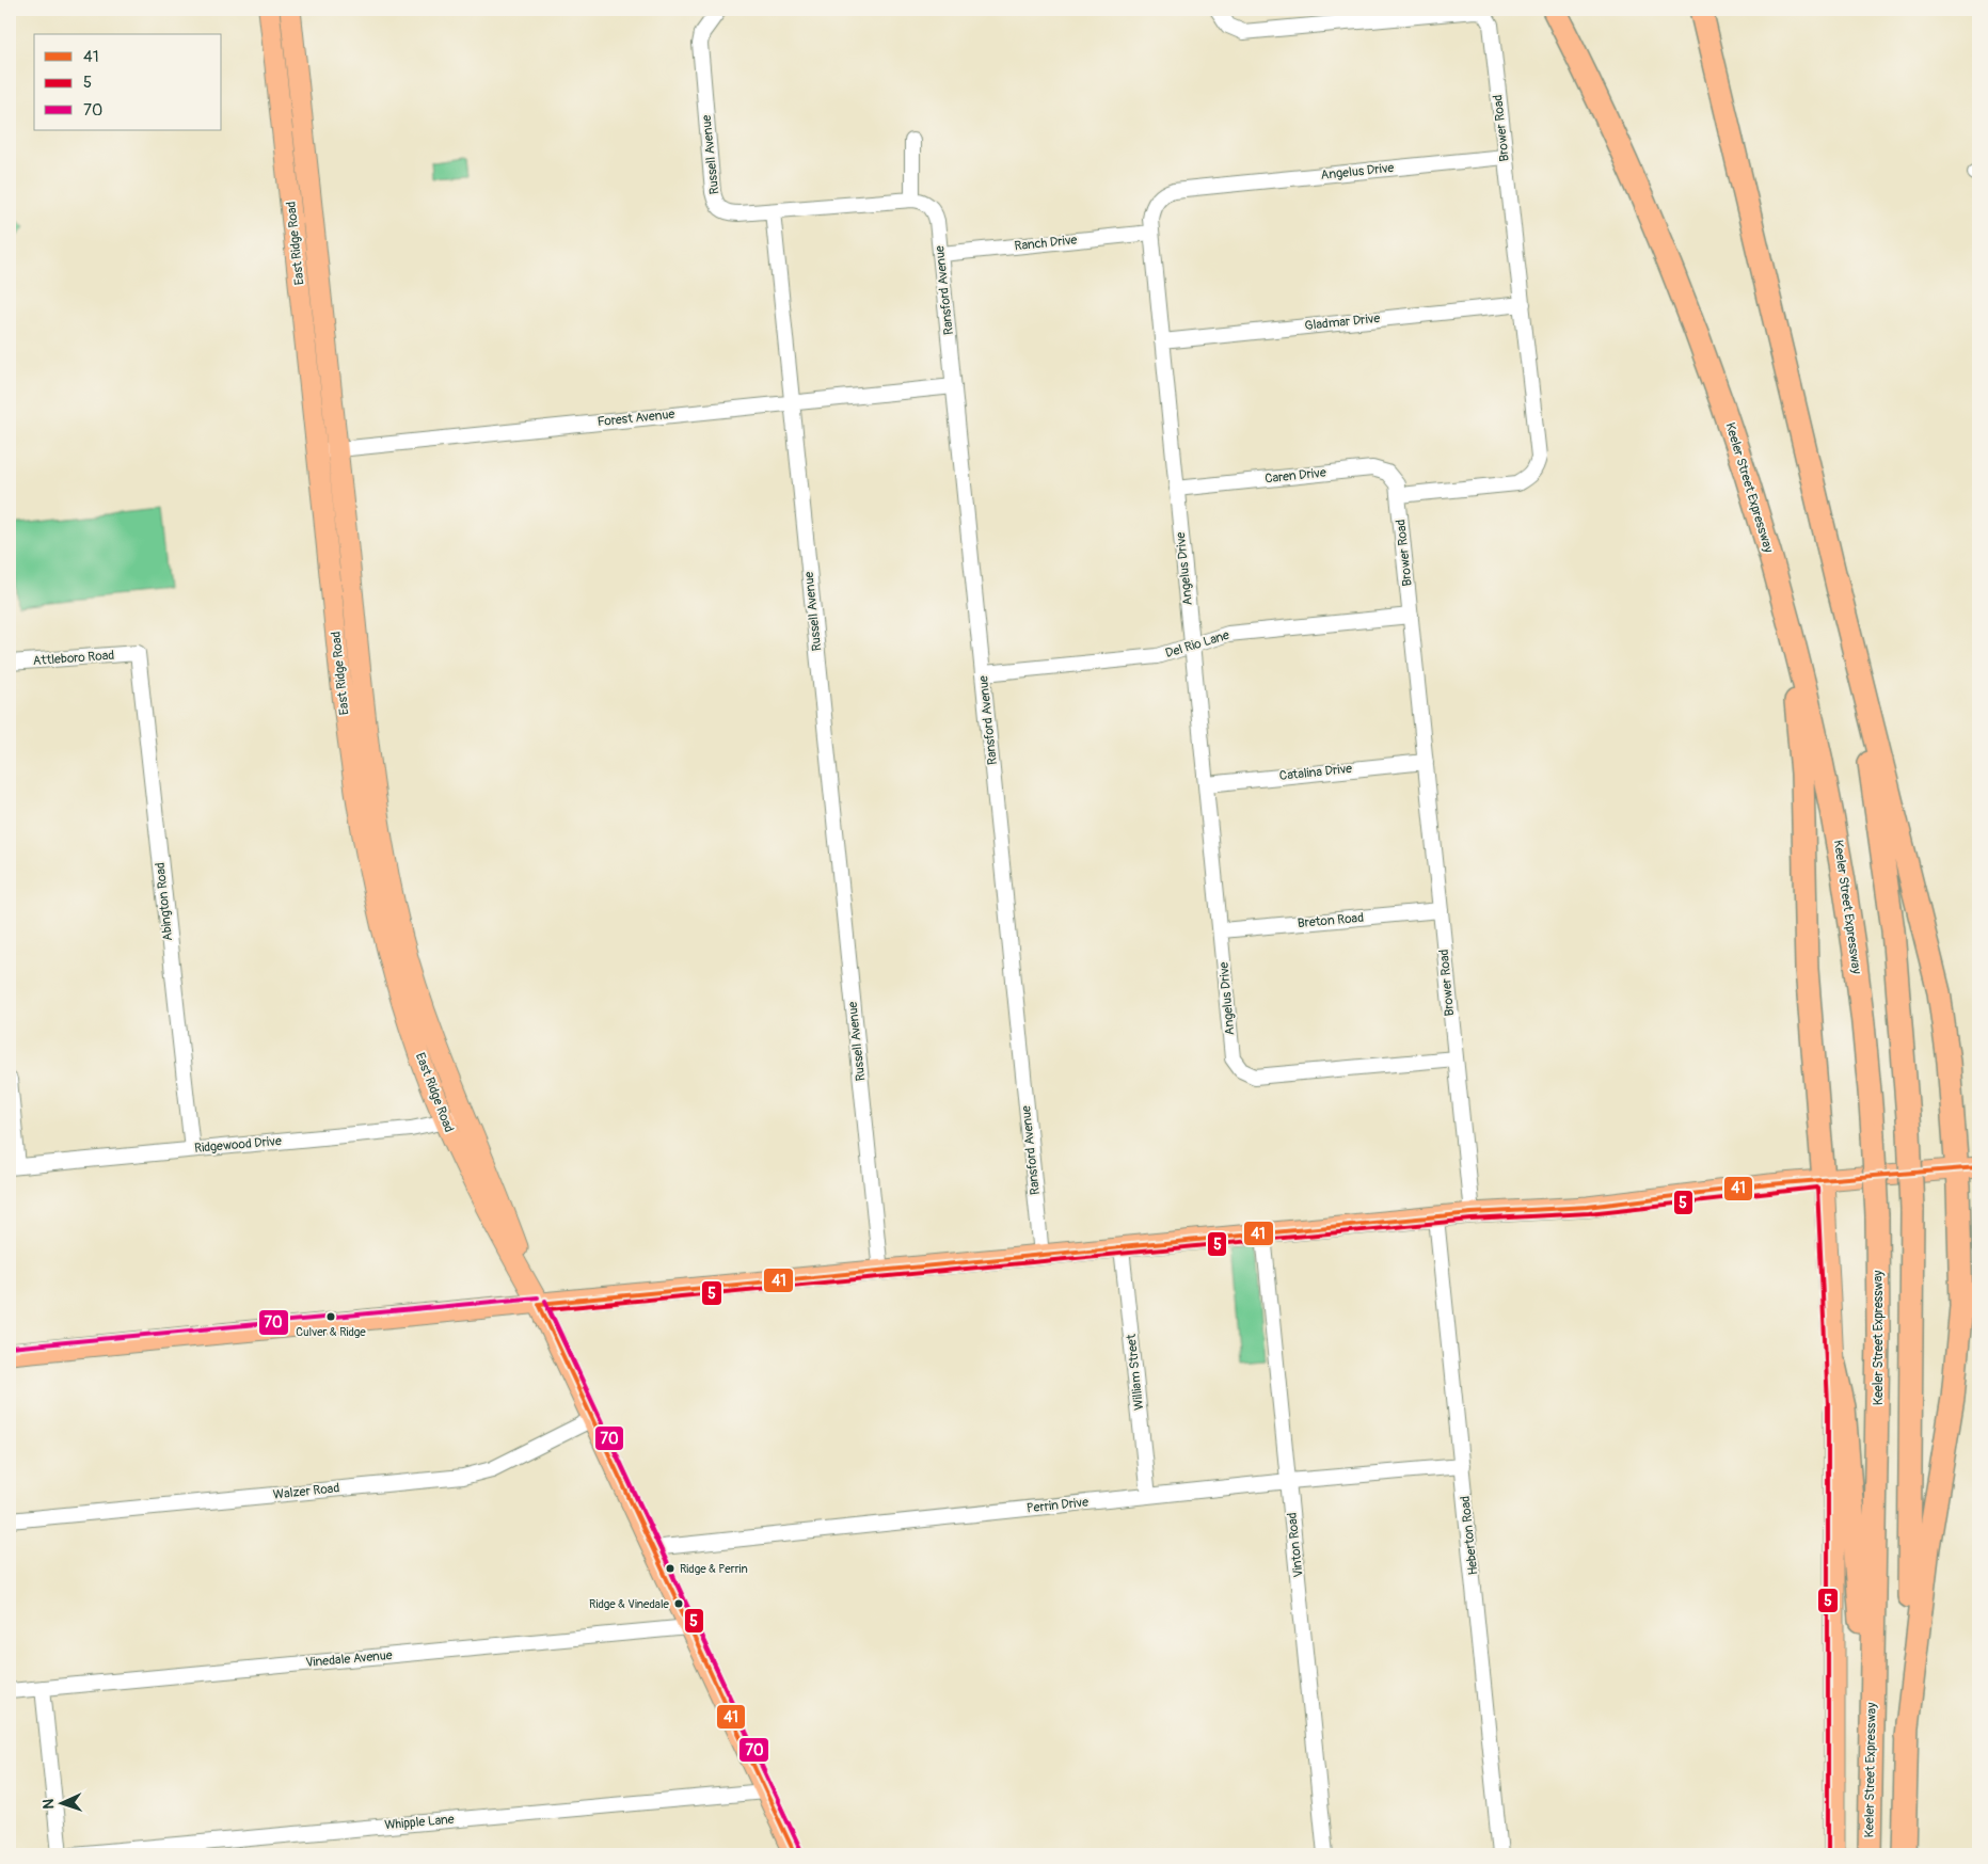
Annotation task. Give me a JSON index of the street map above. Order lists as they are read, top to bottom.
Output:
{
  "streets": {
    "highway": ["Keeler Street Expressway"],
    "main road": ["East Ridge Road"],
    "street": [
      "Brower Road",
      "Russell Avenue",
      "Angelus Drive",
      "Ranch Drive",
      "Ransford Avenue",
      "Gladmar Drive",
      "Forest Avenue",
      "Caren Drive",
      "Del Rio Lane",
      "Attleboro Road",
      "Catalina Drive",
      "Abington Road",
      "Breton Road",
      "Ridgewood Drive",
      "William Street",
      "Walzer Road",
      "Perrin Drive",
      "Heberton Road",
      "Vinton Road",
      "Vinedale Avenue",
      "Whipple Lane"
    ]
  },
  "crossings": [
    ["Brower Road", "Angelus Drive"],
    ["Brower Road", "Gladmar Drive"],
    ["Brower Road", "Caren Drive"],
    ["Brower Road", "Del Rio Lane"],
    ["Brower Road", "Catalina Drive"],
    ["Brower Road", "Breton Road"],
    ["Russell Avenue", "Forest Avenue"],
    ["Angelus Drive", "Ranch Drive"],
    ["Angelus Drive", "Gladmar Drive"],
    ["Angelus Drive", "Caren Drive"],
    ["Angelus Drive", "Del Rio Lane"],
    ["Angelus Drive", "Catalina Drive"],
    ["Angelus Drive", "Breton Road"],
    ["East Ridge Road", "Forest Avenue"],
    ["East Ridge Road", "Ridgewood Drive"],
    ["East Ridge Road", "Walzer Road"],
    ["East Ridge Road", "Perrin Drive"],
    ["East Ridge Road", "Vinedale Avenue"],
    ["East Ridge Road", "Whipple Lane"],
    ["Ranch Drive", "Ransford Avenue"],
    ["Ransford Avenue", "Forest Avenue"],
    ["Ransford Avenue", "Del Rio Lane"],
    ["Attleboro Road", "Abington Road"],
    ["Abington Road", "Ridgewood Drive"],
    ["William Street", "Perrin Drive"],
    ["Perrin Drive", "Heberton Road"],
    ["Perrin Drive", "Vinton Road"]
  ],
  "places": ["Culver & Ridge", "Ridge & Perrin", "Ridge & Vinedale"],
  "lines": ["transit line 41", "transit line 5", "transit line 70"],
  "legend": ["41", "5", "70"],
  "north": "left"
}
